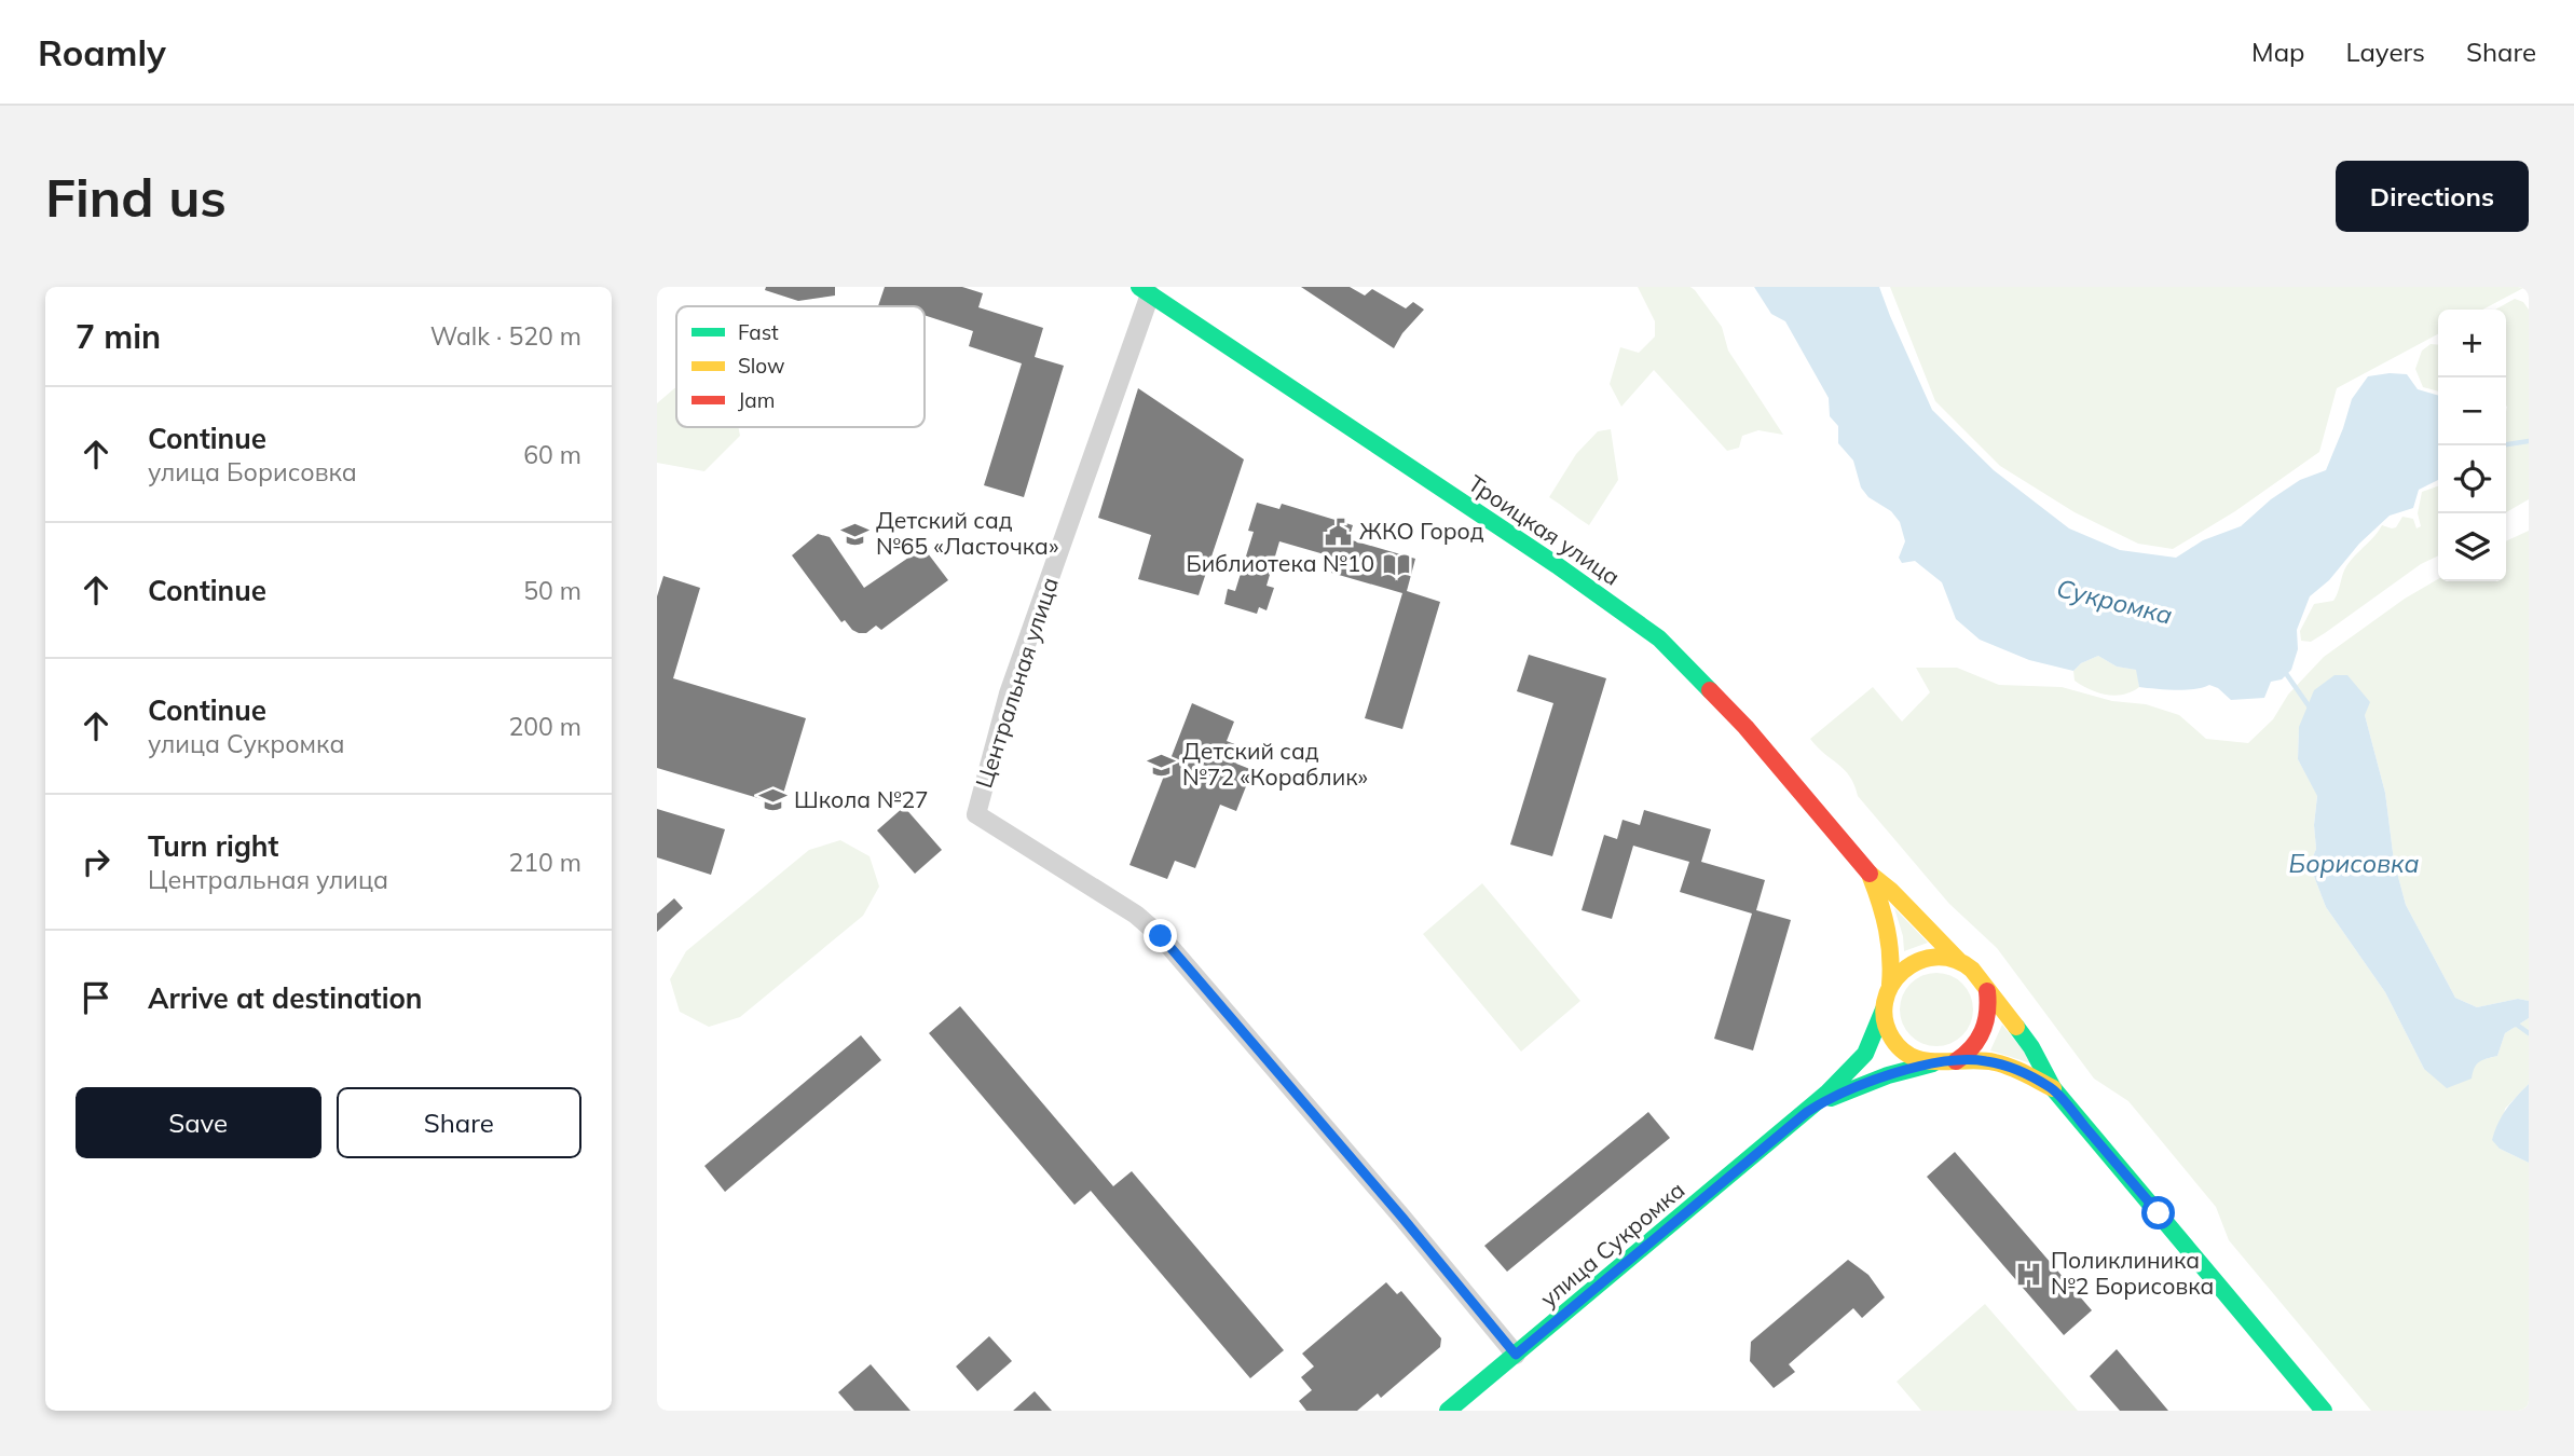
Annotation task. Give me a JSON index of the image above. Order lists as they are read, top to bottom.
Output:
{
  "streets": {
    "street": ["Троицкая улица", "Центральная улица", "улица Сукромка"]
  },
  "crossings": [
    ["Троицкая улица", "Центральная улица"],
    ["Троицкая улица", "улица Сукромка"],
    ["Центральная улица", "улица Сукромка"]
  ],
  "water": ["Сукромка", "Борисовка"],
  "places": {
    "public building": ["ЖКО Город"],
    "school or university": ["Детский сад №65 «Ласточка»", "Детский сад №72 «Кораблик»", "Школа №27"],
    "library": ["Библиотека №10"],
    "hospital": ["Поликлиника №2 Борисовка"]
  },
  "legend": ["Fast", "Slow", "Jam"],
  "page": {
    "header": "Roamly",
    "nav": ["Map", "Layers", "Share"],
    "buttons": [
      "Directions",
      ["Save", "Share"]
    ],
    "title": "Find us",
    "heading": ["7 min", "Walk · 520 m"],
    "map_buttons": ["+", "−"],
    "list": [
      ["Continue", "улица Борисовка", "60 m"],
      ["Continue", "50 m"],
      ["Continue", "улица Сукромка", "200 m"],
      ["Turn right", "Центральная улица", "210 m"],
      "Arrive at destination"
    ]
  }
}
